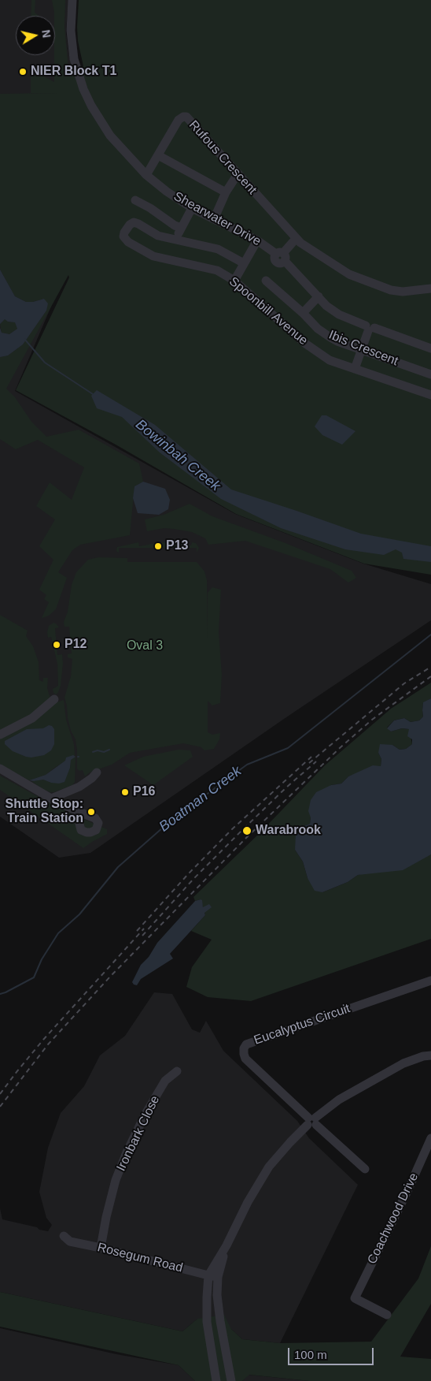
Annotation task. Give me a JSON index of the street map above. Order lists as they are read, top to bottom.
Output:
{
  "streets": {
    "street": [
      "Rufous Crescent",
      "Shearwater Drive",
      "Spoonbill Avenue",
      "Ibis Crescent",
      "Eucalyptus Circuit",
      "Ironbark Close",
      "Coachwood Drive",
      "Rosegum Road"
    ]
  },
  "crossings": [
    ["Rufous Crescent", "Shearwater Drive"],
    ["Ironbark Close", "Rosegum Road"]
  ],
  "water": ["Bowinbah Creek", "Boatman Creek"],
  "parks": ["Oval 3"],
  "places": [
    "NIER Block T1",
    "P13",
    "P12",
    "P16",
    "Shuttle Stop: Train Station",
    "Warabrook"
  ],
  "scale_bar": "100 m",
  "north": "right"
}
